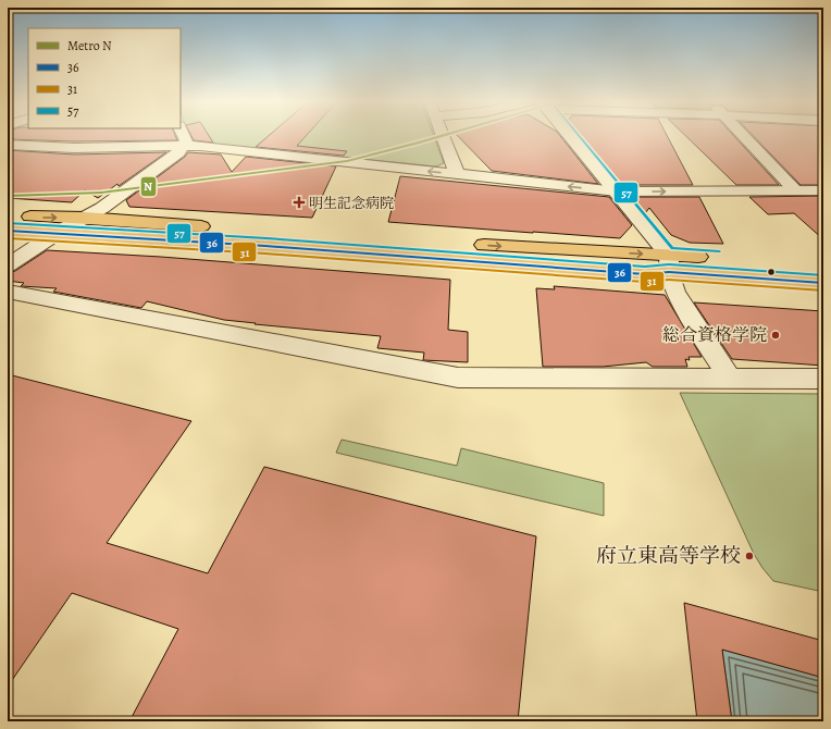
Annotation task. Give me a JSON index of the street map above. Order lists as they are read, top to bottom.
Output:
{
  "places": {
    "health": ["明生記念病院"],
    "other": ["総合資格学院", "府立東高等学校"]
  },
  "lines": [
    "metro line N",
    "transit line 57",
    "transit line 36",
    "transit line 31"
  ],
  "legend": [
    "Metro N",
    "36",
    "31",
    "57"
  ]
}
